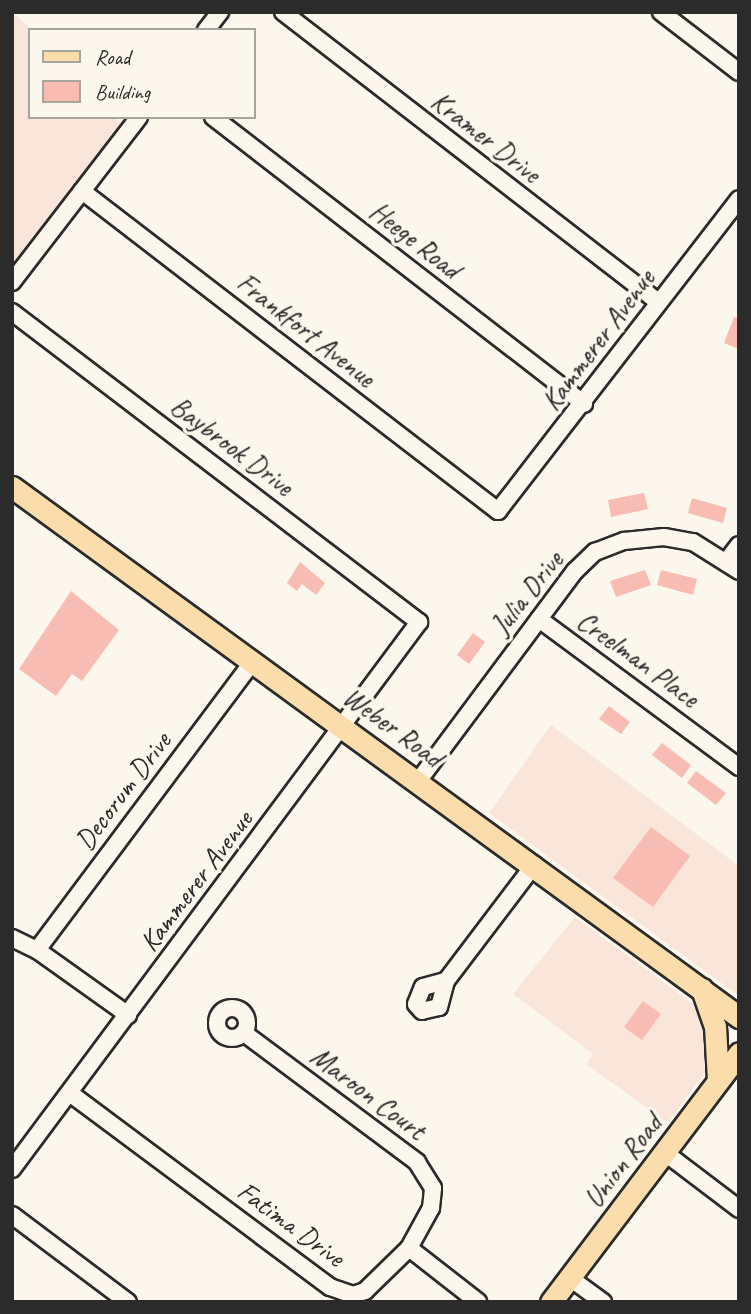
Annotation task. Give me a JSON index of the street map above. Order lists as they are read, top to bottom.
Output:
{
  "streets": {
    "main road": ["Weber Road", "Union Road"],
    "street": [
      "Kramer Drive",
      "Heege Road",
      "Frankfort Avenue",
      "Kammerer Avenue",
      "Baybrook Drive",
      "Julia Drive",
      "Creelman Place",
      "Decorum Drive",
      "Maroon Court",
      "Fatima Drive"
    ]
  },
  "crossings": [
    ["Kramer Drive", "Kammerer Avenue"],
    ["Heege Road", "Kammerer Avenue"],
    ["Frankfort Avenue", "Kammerer Avenue"],
    ["Kammerer Avenue", "Baybrook Drive"],
    ["Kammerer Avenue", "Weber Road"],
    ["Kammerer Avenue", "Fatima Drive"],
    ["Julia Drive", "Creelman Place"],
    ["Julia Drive", "Weber Road"],
    ["Weber Road", "Decorum Drive"],
    ["Maroon Court", "Fatima Drive"]
  ],
  "legend": ["Road", "Building"]
}
